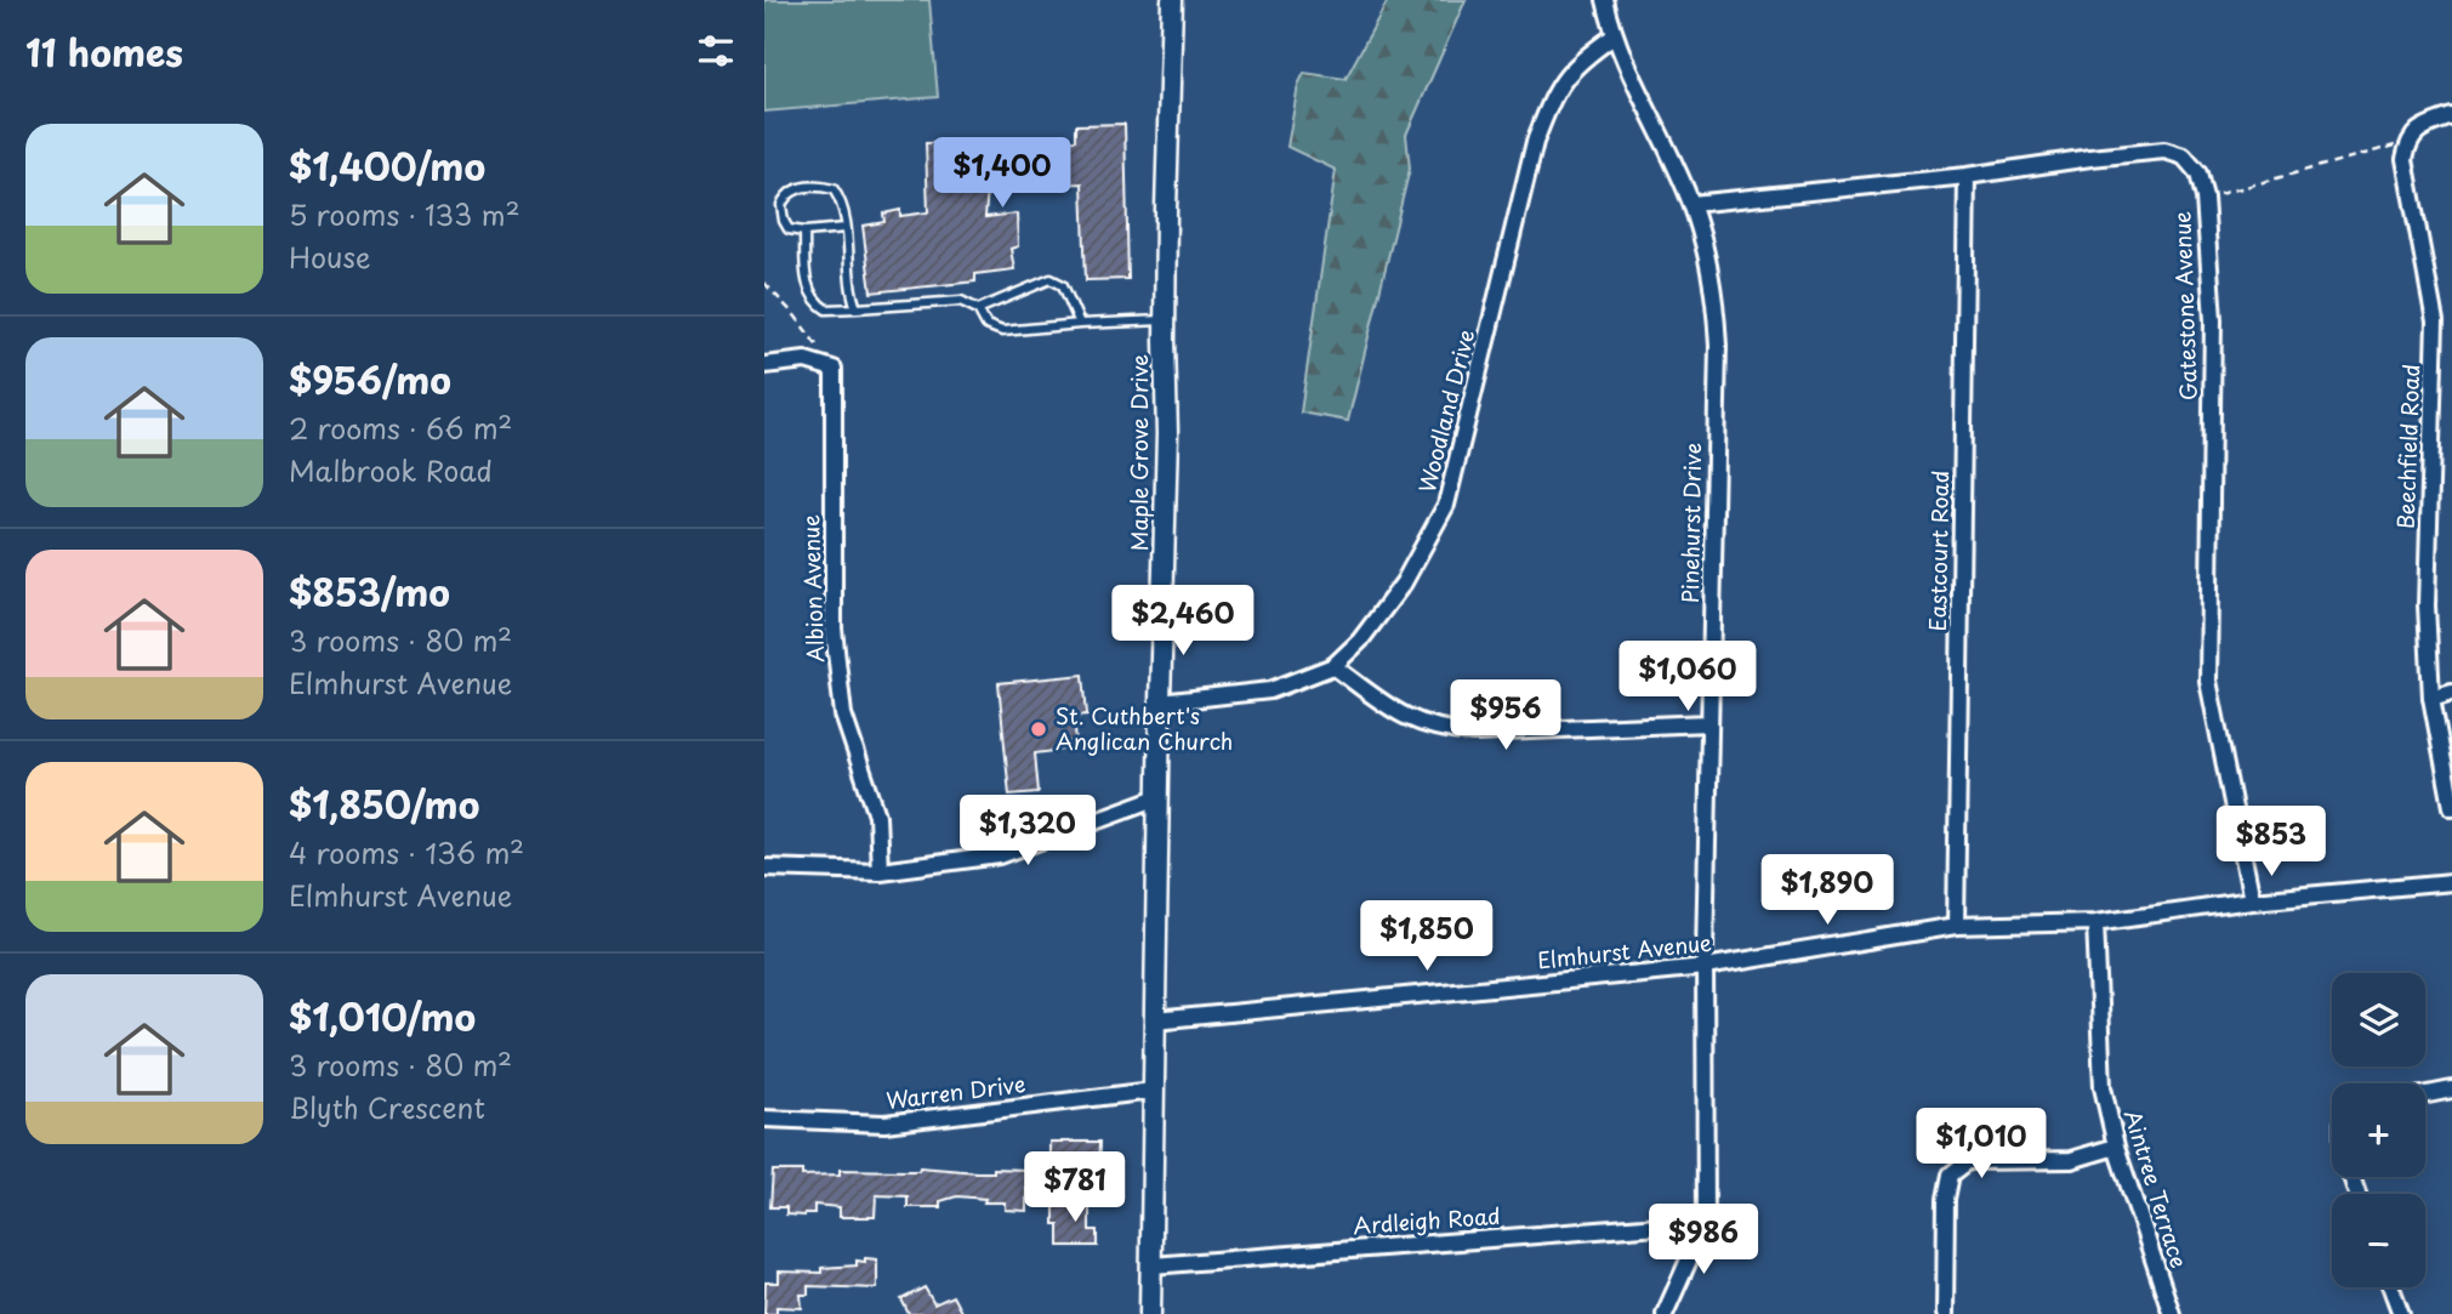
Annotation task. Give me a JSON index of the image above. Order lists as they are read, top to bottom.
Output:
{
  "streets": {
    "street": [
      "Gatestone Avenue",
      "Woodland Drive",
      "Beechfield Road",
      "Maple Grove Drive",
      "Pinehurst Drive",
      "Eastcourt Road",
      "Albion Avenue",
      "Elmhurst Avenue",
      "Warren Drive",
      "Aintree Terrace",
      "Ardleigh Road"
    ]
  },
  "crossings": [
    ["Gatestone Avenue", "Pinehurst Drive"],
    ["Gatestone Avenue", "Eastcourt Road"],
    ["Gatestone Avenue", "Elmhurst Avenue"],
    ["Woodland Drive", "Maple Grove Drive"],
    ["Woodland Drive", "Pinehurst Drive"],
    ["Maple Grove Drive", "Elmhurst Avenue"],
    ["Maple Grove Drive", "Warren Drive"],
    ["Maple Grove Drive", "Ardleigh Road"],
    ["Pinehurst Drive", "Elmhurst Avenue"],
    ["Pinehurst Drive", "Ardleigh Road"],
    ["Eastcourt Road", "Elmhurst Avenue"],
    ["Elmhurst Avenue", "Aintree Terrace"]
  ],
  "places": ["St. Cuthbert's Anglican Church"],
  "page": {
    "heading": "11 homes",
    "list": [
      {
        "name": "$1,400/mo",
        "note": "5 rooms · 133 m² · House"
      },
      {
        "name": "$956/mo",
        "note": "2 rooms · 66 m² · Malbrook Road"
      },
      {
        "name": "$853/mo",
        "note": "3 rooms · 80 m² · Elmhurst Avenue"
      },
      {
        "name": "$1,850/mo",
        "note": "4 rooms · 136 m² · Elmhurst Avenue"
      },
      {
        "name": "$1,010/mo",
        "note": "3 rooms · 80 m² · Blyth Crescent"
      }
    ],
    "price": [
      "$1,400",
      "$2,460",
      "$1,060",
      "$956",
      "$1,320",
      "$853",
      "$1,890",
      "$1,850",
      "$1,010",
      "$781",
      "$986"
    ],
    "map_buttons": ["+", "−"]
  }
}
